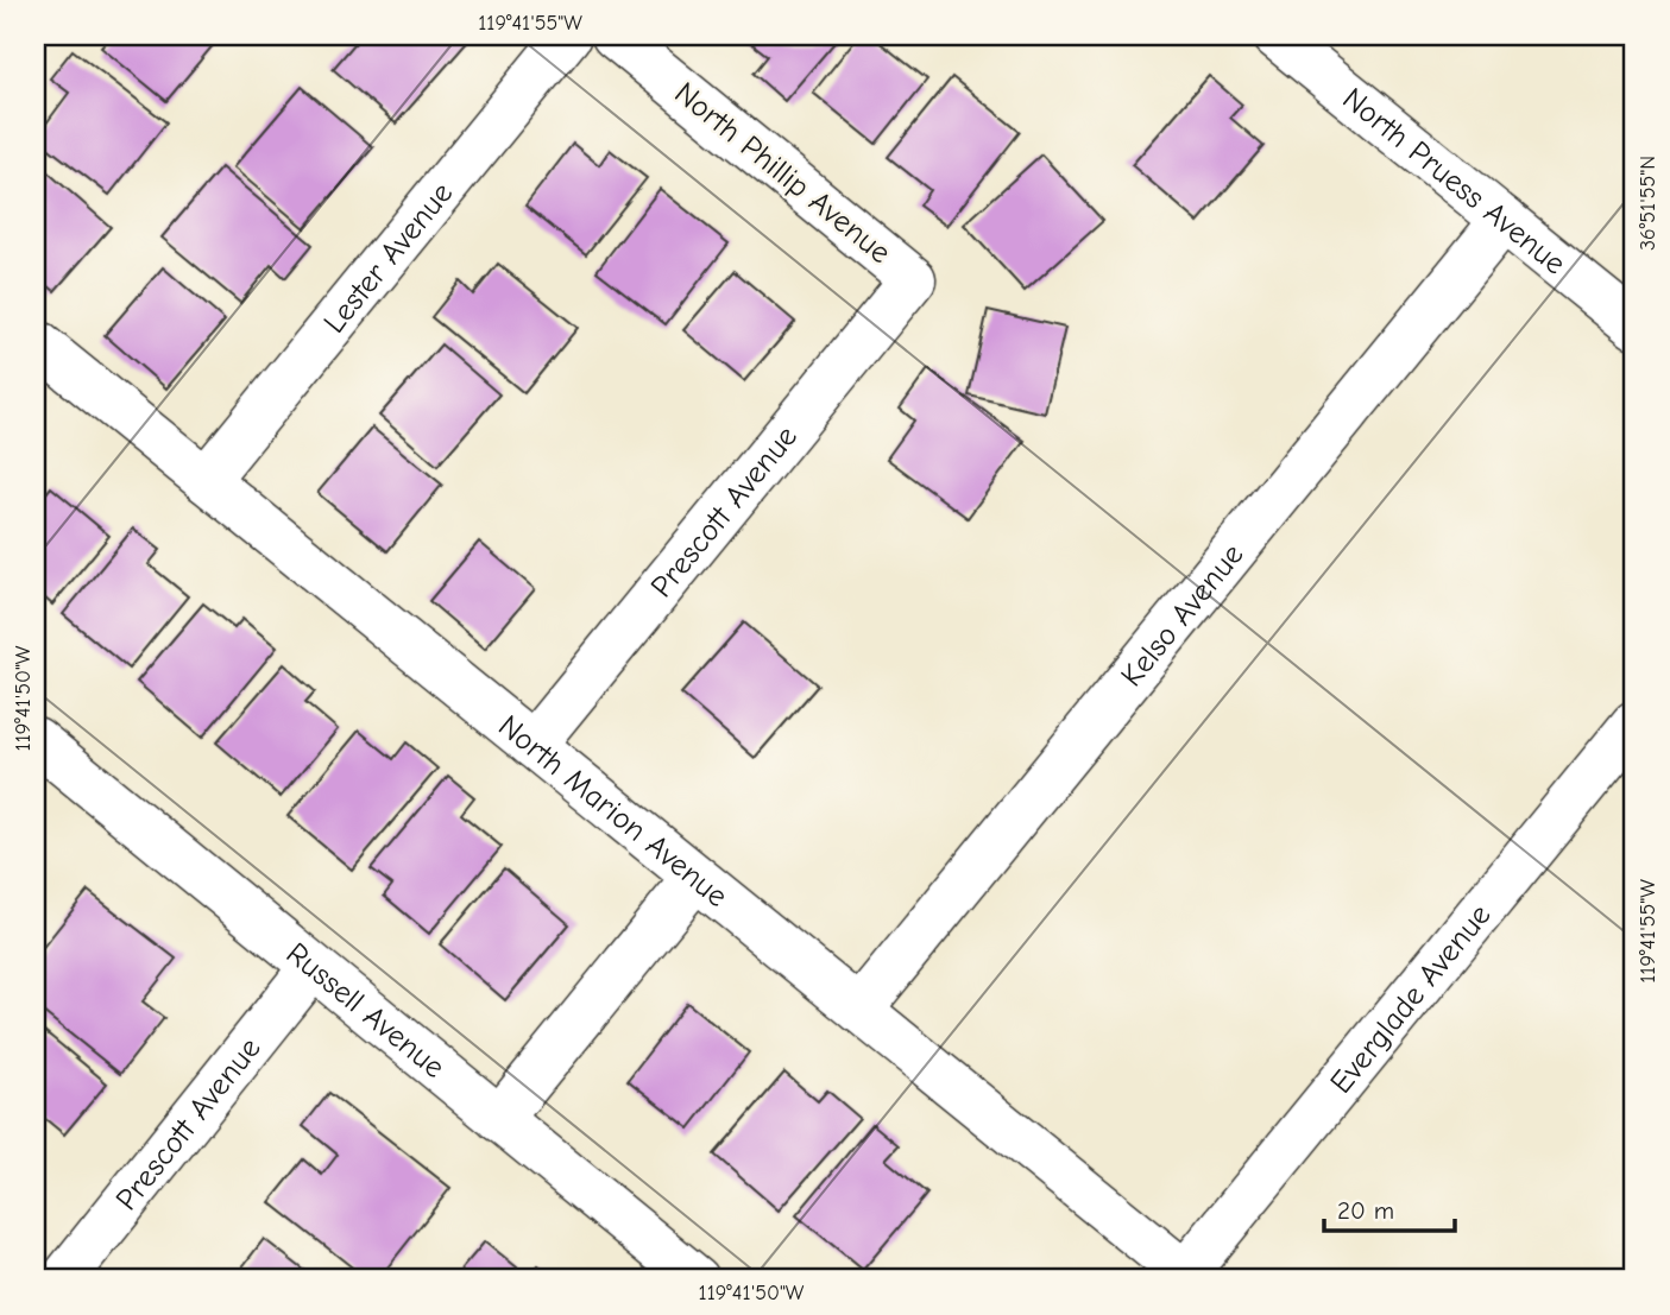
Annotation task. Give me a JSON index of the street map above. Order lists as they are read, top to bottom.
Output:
{
  "streets": {
    "street": [
      "North Phillip Avenue",
      "North Pruess Avenue",
      "Lester Avenue",
      "Prescott Avenue",
      "Kelso Avenue",
      "North Marion Avenue",
      "Everglade Avenue",
      "Russell Avenue"
    ]
  },
  "crossings": [
    ["North Phillip Avenue", "Prescott Avenue"],
    ["North Pruess Avenue", "Kelso Avenue"],
    ["Lester Avenue", "North Marion Avenue"],
    ["Prescott Avenue", "North Marion Avenue"],
    ["Prescott Avenue", "Russell Avenue"],
    ["Kelso Avenue", "North Marion Avenue"],
    ["North Marion Avenue", "Everglade Avenue"]
  ],
  "scale_bar": "20 m",
  "coordinates": ["119°41'55\"W", "36°51'55\"N", "119°41'50\"W"]
}
